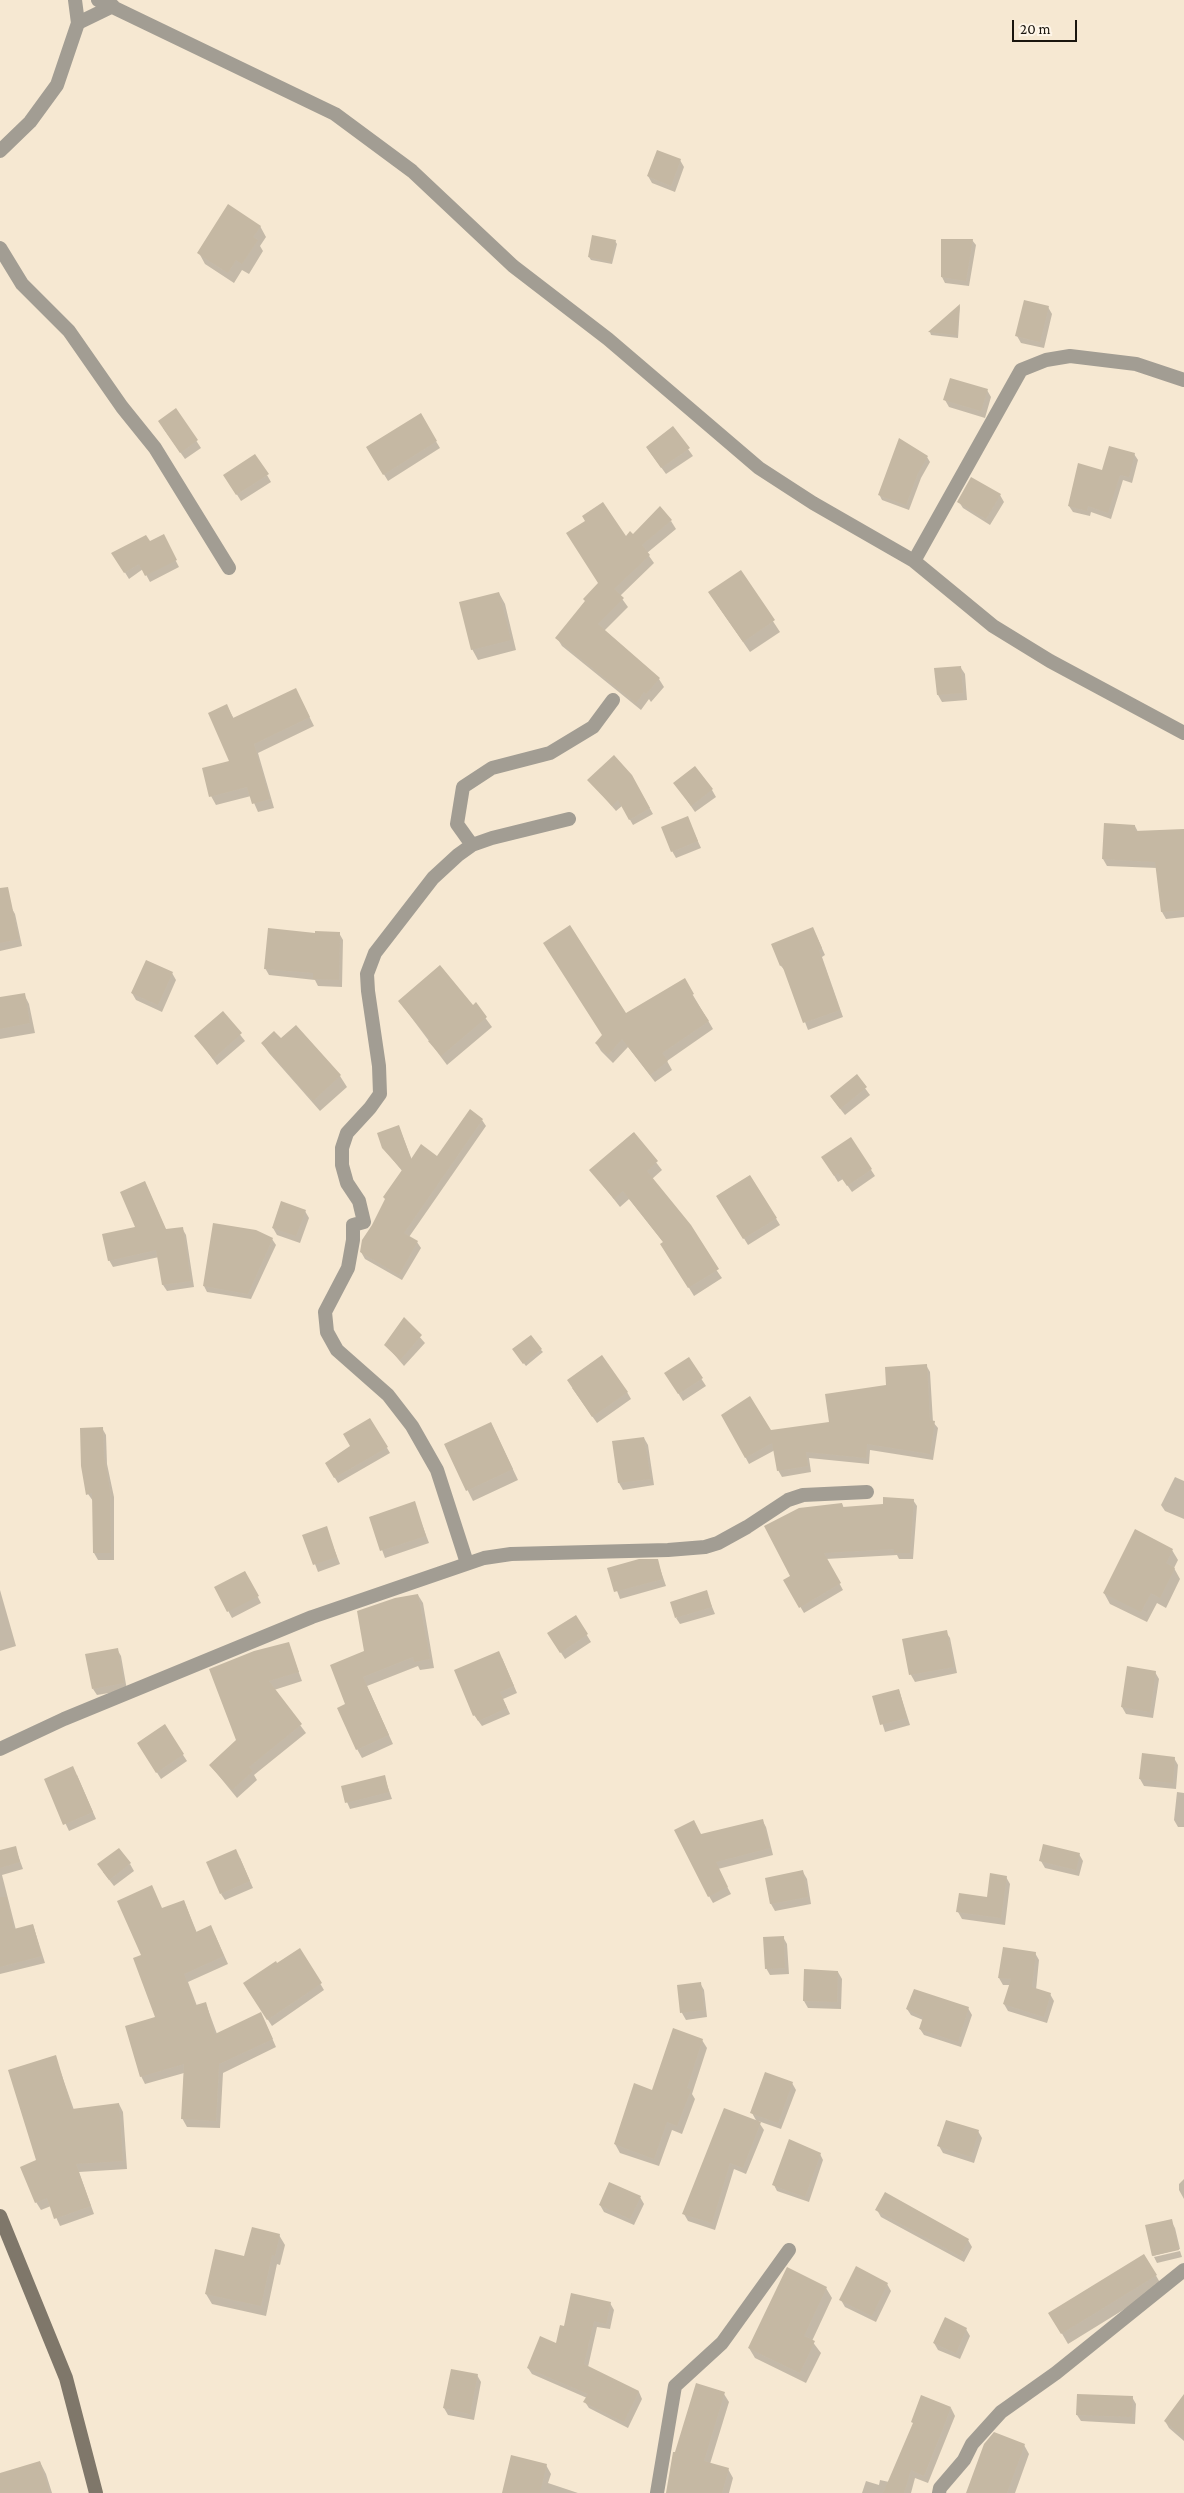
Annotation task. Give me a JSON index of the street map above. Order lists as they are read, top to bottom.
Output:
{
  "scale_bar": "20 m"
}
